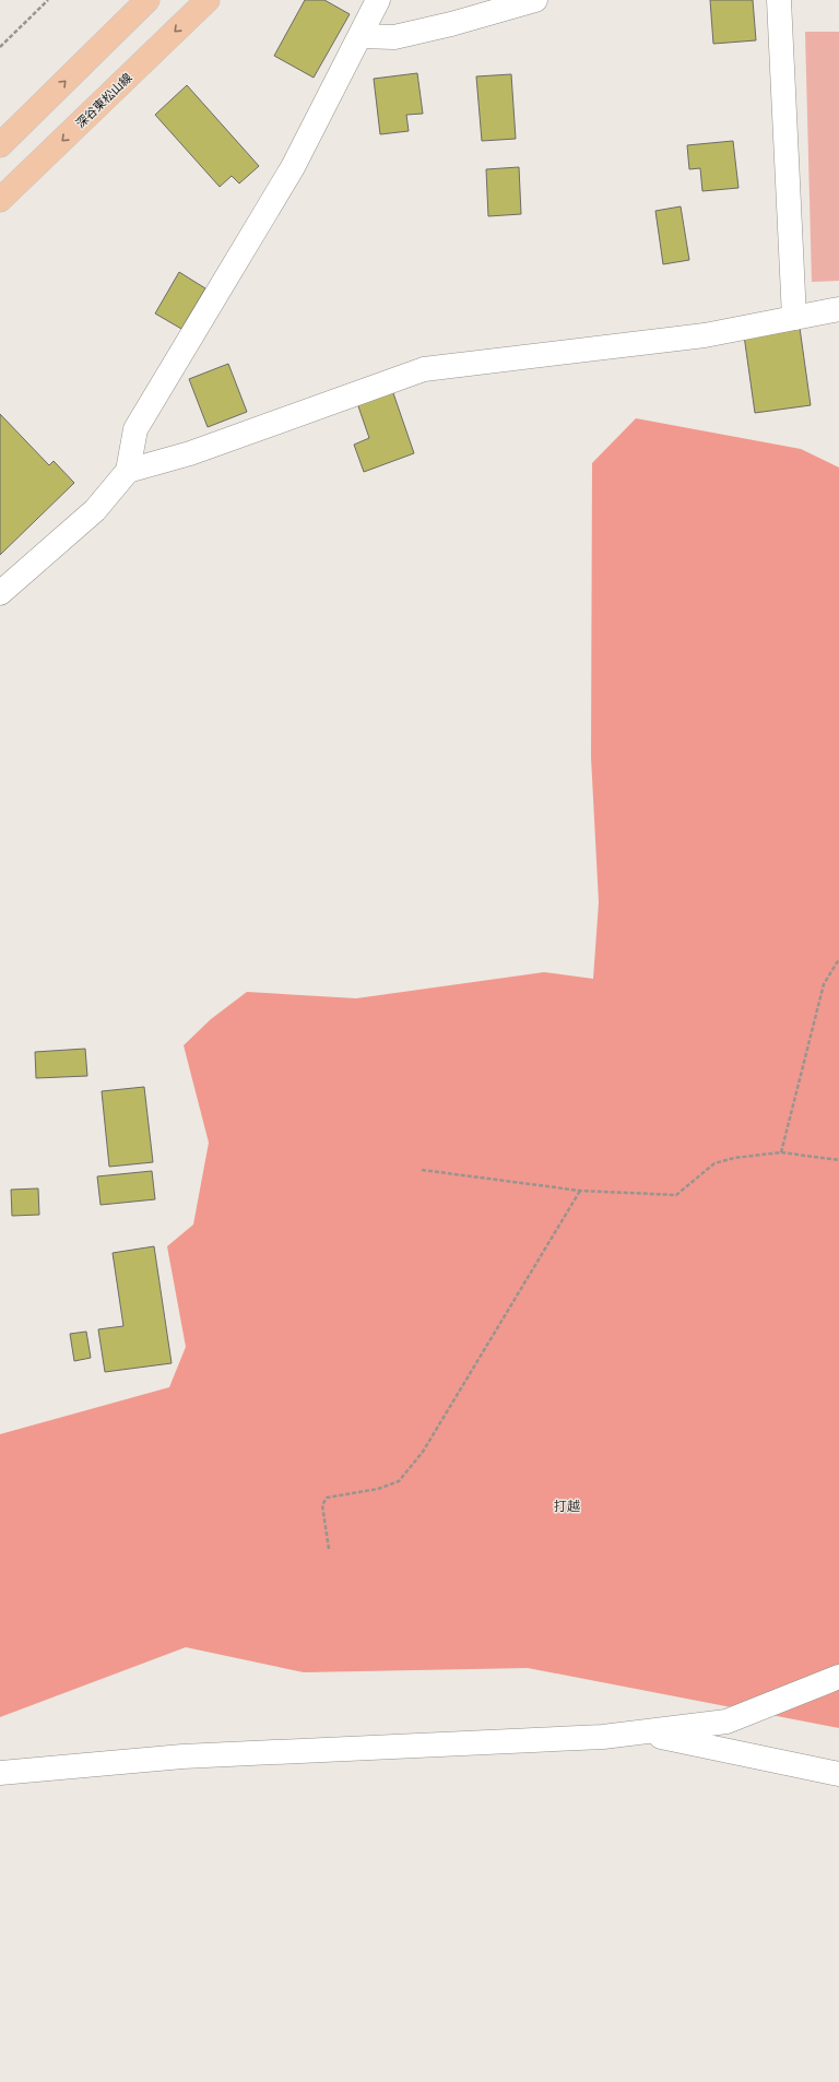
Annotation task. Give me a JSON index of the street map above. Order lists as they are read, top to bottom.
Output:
{
  "streets": {
    "main road": ["深谷東松山線"]
  },
  "districts": ["打越"]
}
